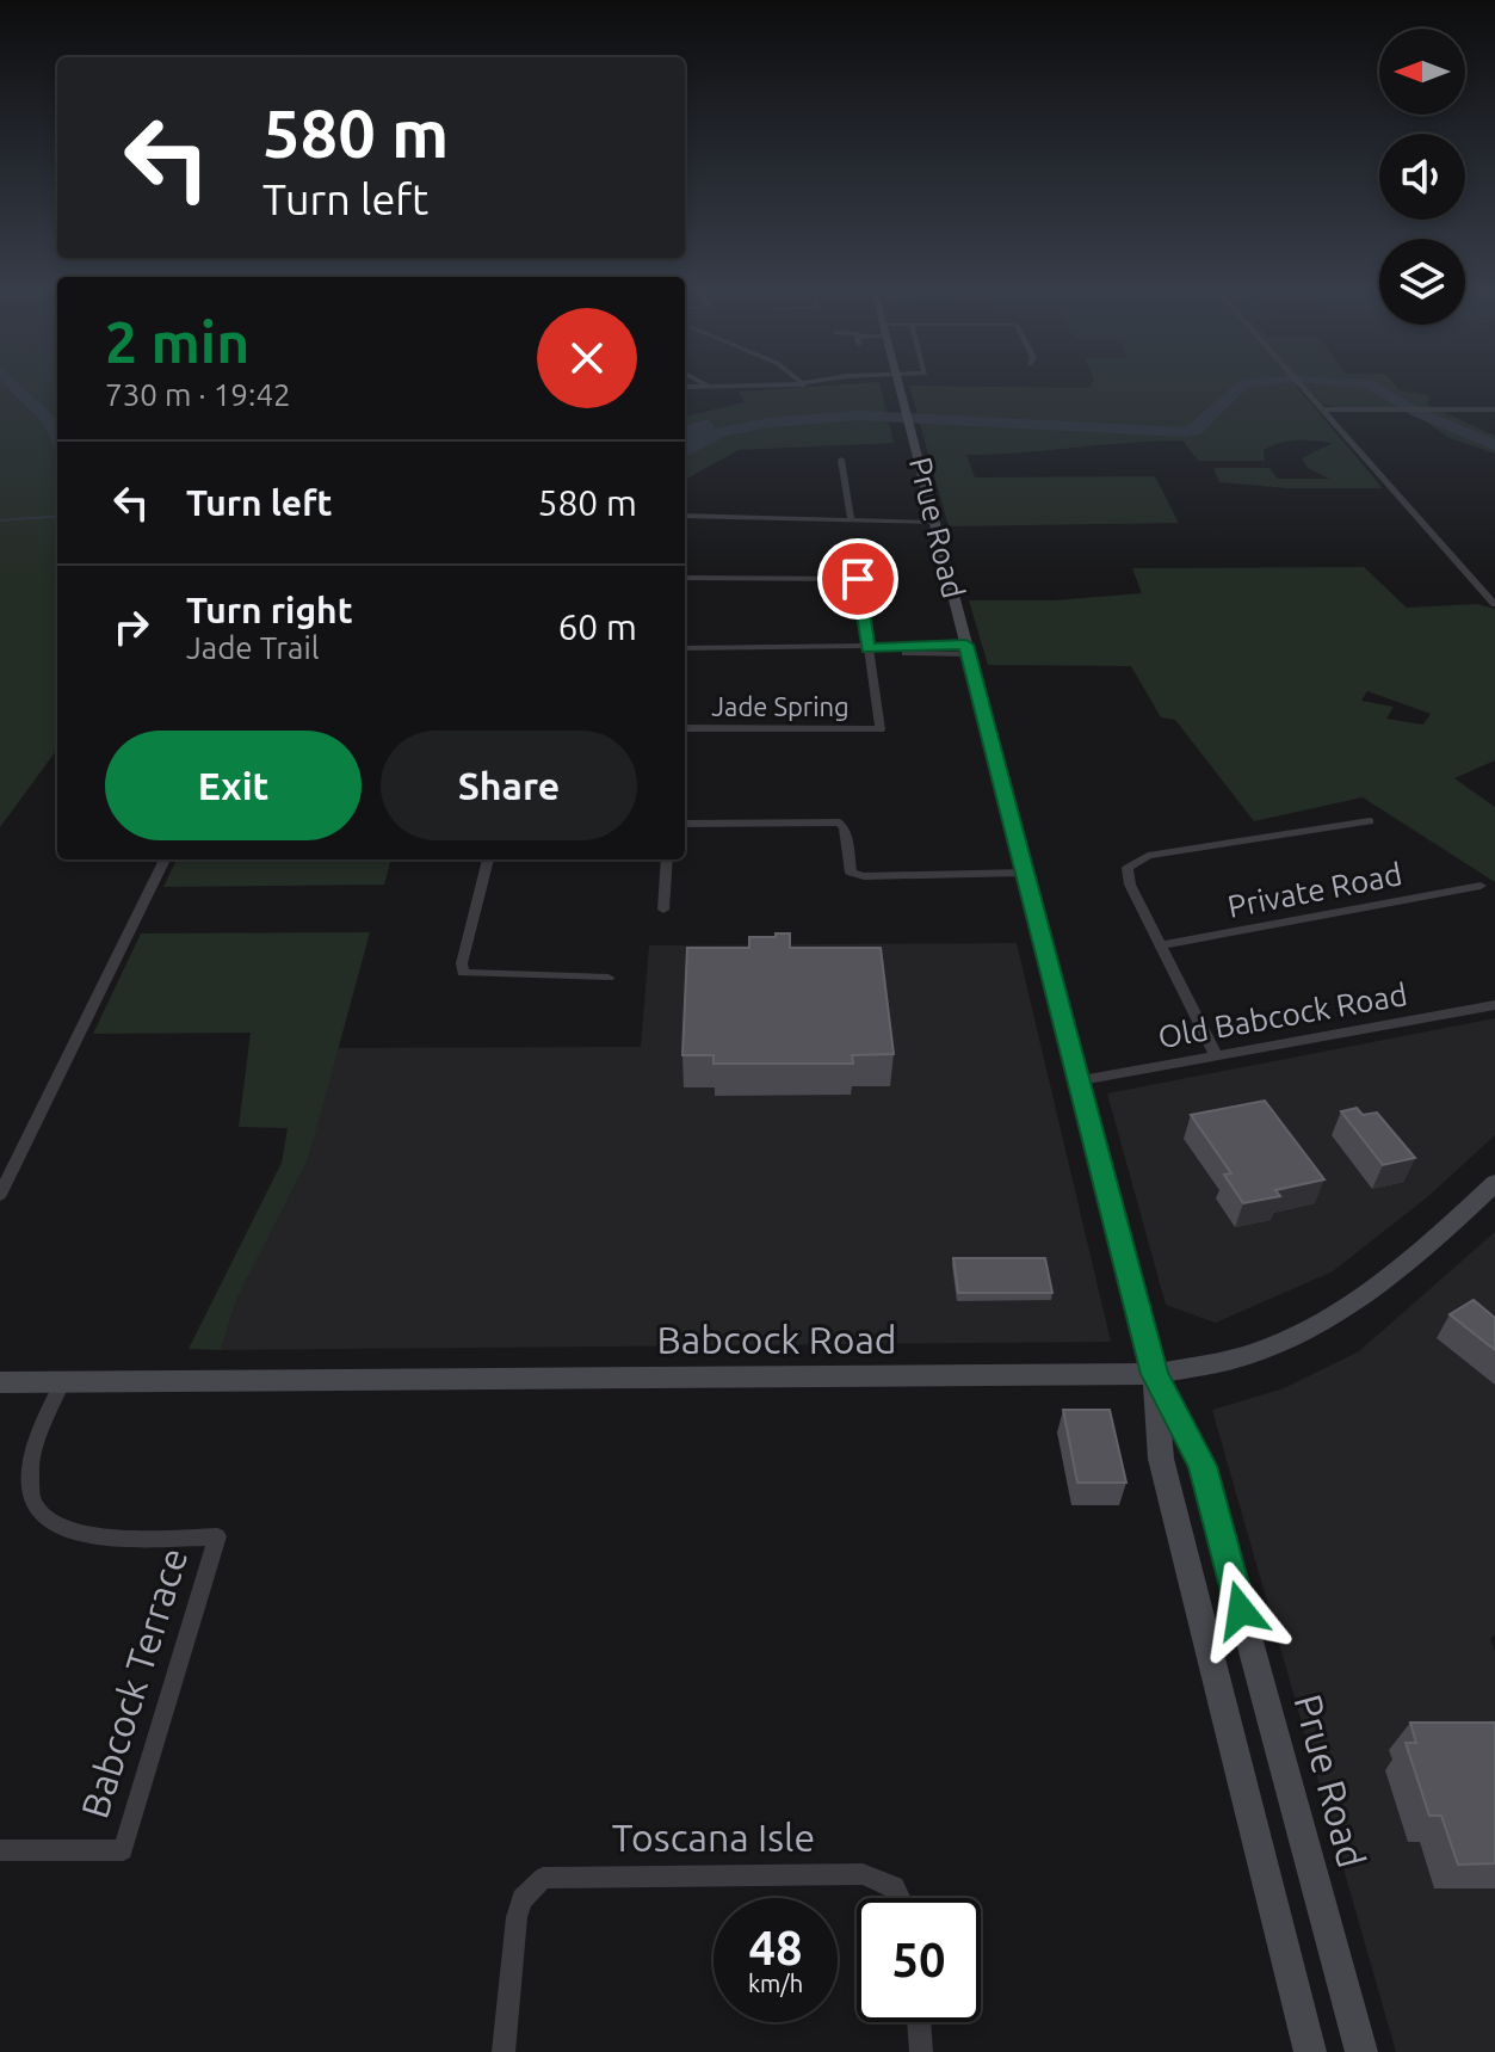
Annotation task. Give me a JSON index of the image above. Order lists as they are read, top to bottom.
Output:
{
  "streets": {
    "main road": ["Prue Road", "Babcock Road"],
    "street": [
      "Jade Spring",
      "Private Road",
      "Old Babcock Road",
      "Babcock Terrace",
      "Toscana Isle"
    ]
  },
  "crossings": [
    ["Prue Road", "Old Babcock Road"],
    ["Prue Road", "Babcock Road"],
    ["Babcock Road", "Babcock Terrace"]
  ],
  "north": "left",
  "page": {
    "turn": ["580 m", "Turn left"],
    "heading": ["2 min", "730 m · 19:42"],
    "list": [
      {
        "name": "Turn left",
        "value": "580 m"
      },
      {
        "name": "Turn right",
        "note": "Jade Trail",
        "value": "60 m"
      }
    ],
    "buttons": ["Exit", "Share"],
    "speed": "48 km/h",
    "limit": "50"
  }
}
